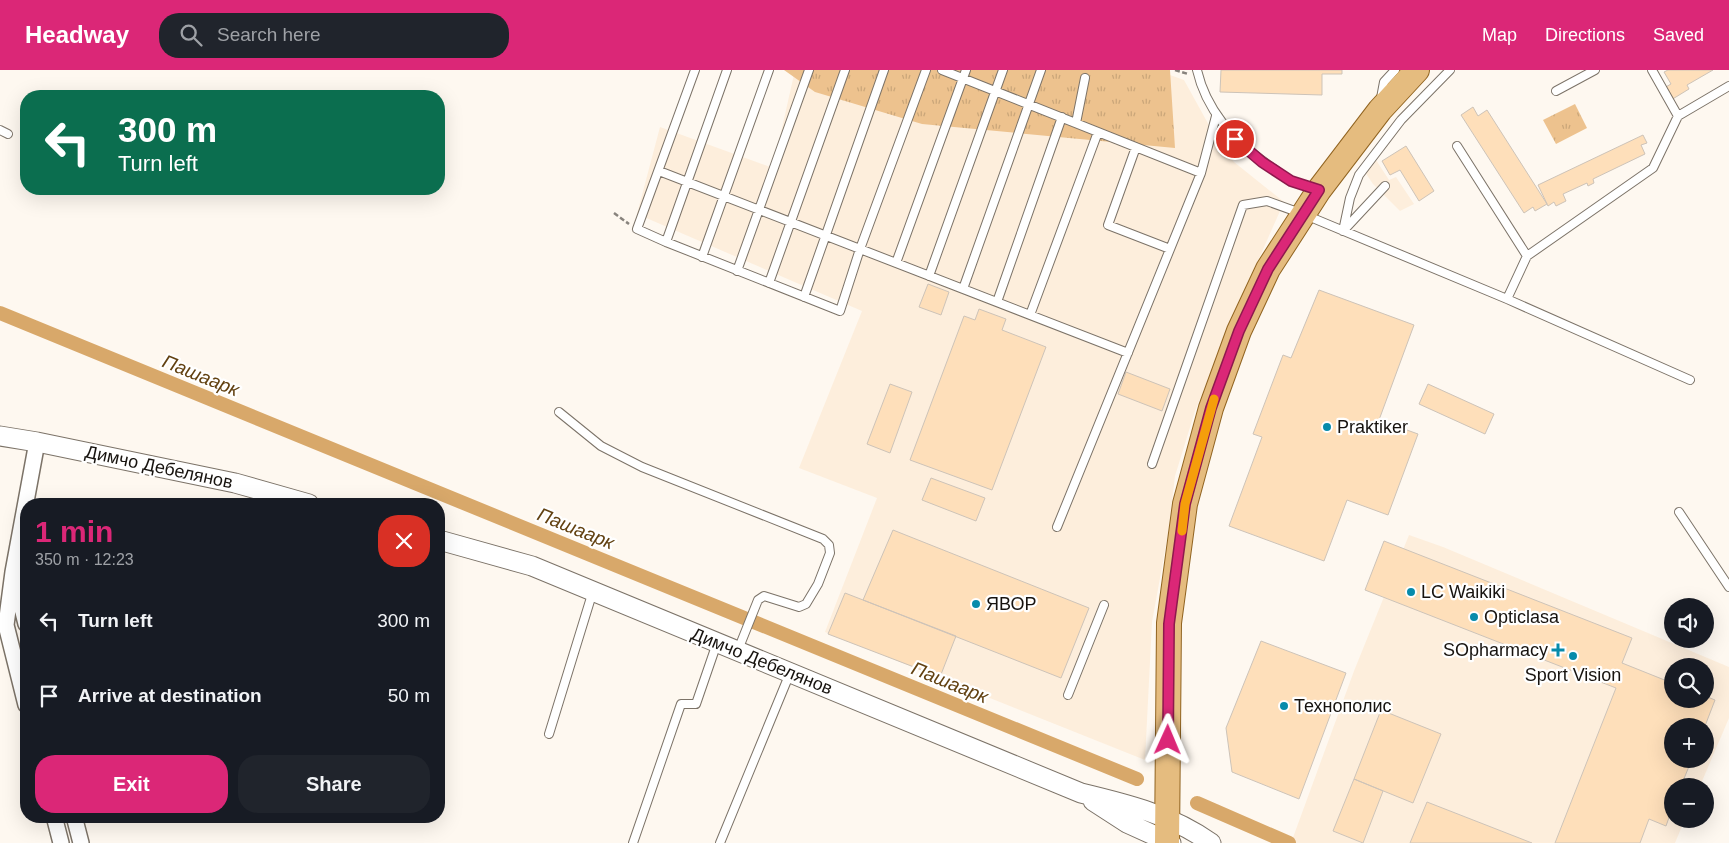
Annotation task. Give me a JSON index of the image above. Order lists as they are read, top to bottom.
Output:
{
  "streets": {
    "street": ["Димчо Дебелянов"]
  },
  "water": ["Пашаарк"],
  "places": {
    "other": [
      "Praktiker",
      "LC Waikiki",
      "ЯВОР",
      "Opticlasa",
      "Sport Vision",
      "Технополис"
    ],
    "health": ["SOpharmacy"]
  },
  "page": {
    "header": "Headway",
    "search": "Search here",
    "nav": ["Map", "Directions", "Saved"],
    "turn": ["300 m", "Turn left"],
    "heading": ["1 min", "350 m · 12:23"],
    "list": [
      {
        "name": "Turn left",
        "value": "300 m"
      },
      {
        "name": "Arrive at destination",
        "value": "50 m"
      }
    ],
    "map_buttons": ["+", "−"],
    "buttons": ["Exit", "Share"]
  }
}
